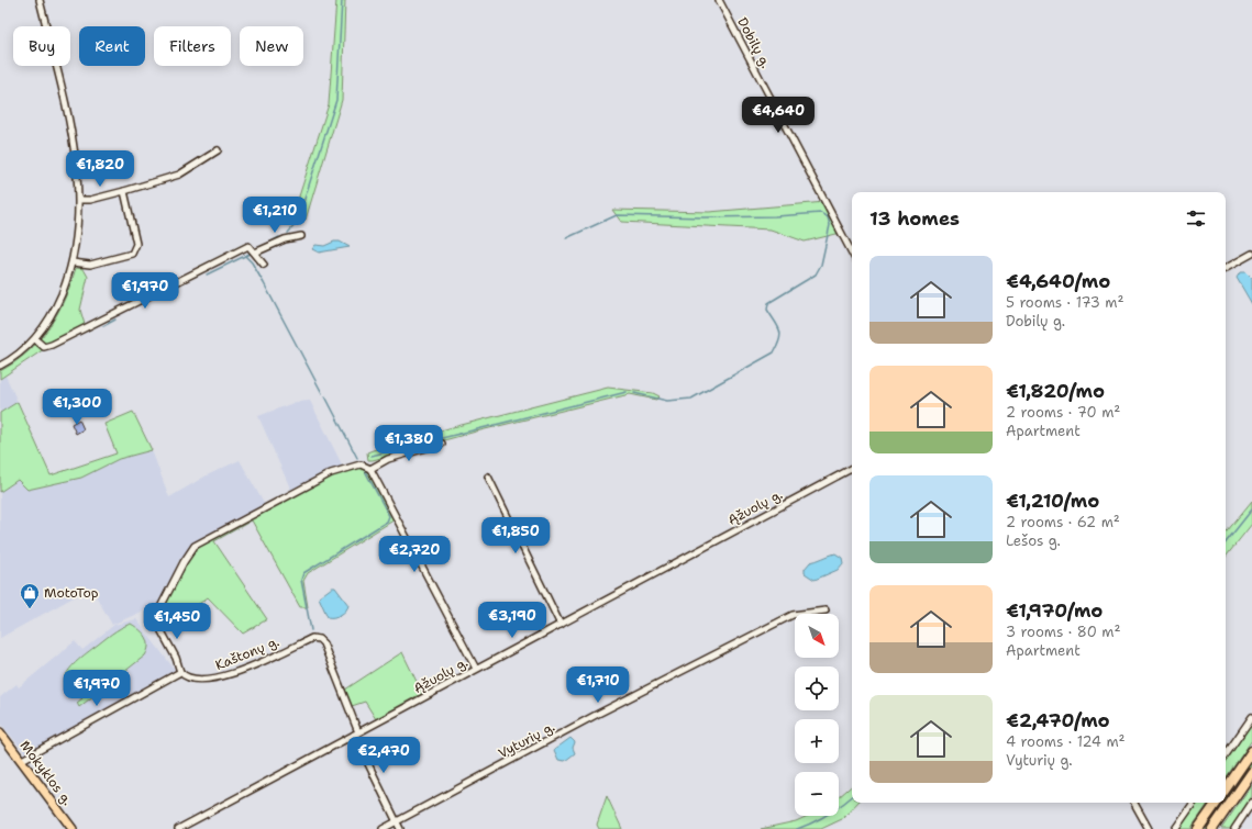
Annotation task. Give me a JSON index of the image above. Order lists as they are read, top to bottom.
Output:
{
  "streets": {
    "main road": ["Mokyklos g."],
    "street": [
      "Dobilų g.",
      "Ąžuolų g.",
      "Kaštonų g.",
      "Vyturių g."
    ]
  },
  "crossings": [
    ["Ąžuolų g.", "Kaštonų g."]
  ],
  "places": {
    "shop": ["MotoTop"]
  },
  "north": "bottom right",
  "page": {
    "chip": [
      "Buy",
      "Rent",
      "Filters",
      "New"
    ],
    "price": [
      "€4,640",
      "€1,820",
      "€1,210",
      "€1,970",
      "€1,300",
      "€1,380",
      "€1,850",
      "€2,720",
      "€3,190",
      "€1,450",
      "€1,710",
      "€1,970",
      "€2,470"
    ],
    "heading": "13 homes",
    "list": [
      {
        "name": "€4,640/mo",
        "note": "5 rooms · 173 m² · Dobilų g."
      },
      {
        "name": "€1,820/mo",
        "note": "2 rooms · 70 m² · Apartment"
      },
      {
        "name": "€1,210/mo",
        "note": "2 rooms · 62 m² · Lešos g."
      },
      {
        "name": "€1,970/mo",
        "note": "3 rooms · 80 m² · Apartment"
      },
      {
        "name": "€2,470/mo",
        "note": "4 rooms · 124 m² · Vyturių g."
      }
    ],
    "map_buttons": ["+", "−"]
  }
}
